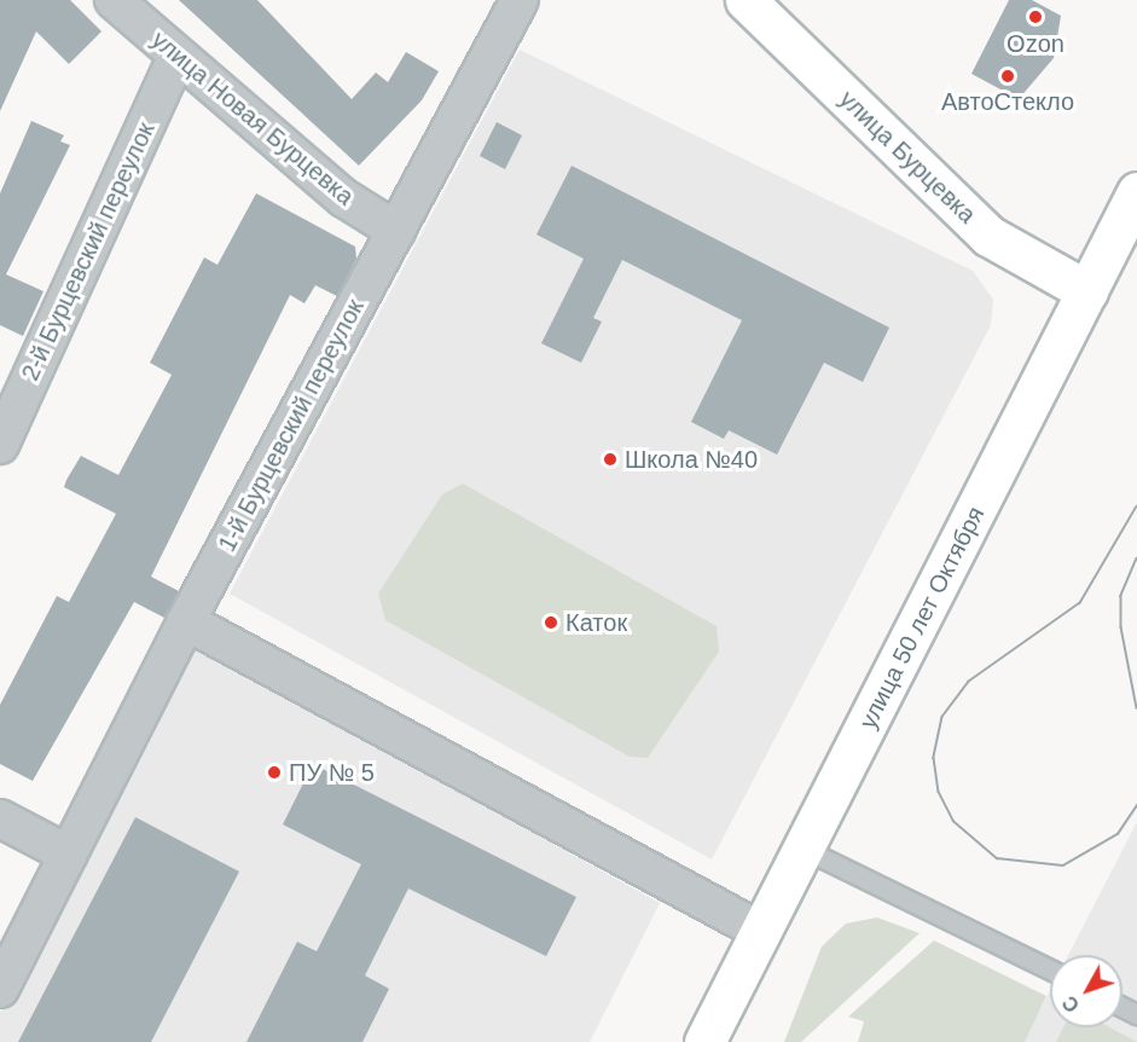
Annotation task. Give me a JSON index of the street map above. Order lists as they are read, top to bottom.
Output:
{
  "streets": {
    "main road": ["улица Бурцевка", "улица 50 лет Октября"],
    "street": ["улица Новая Бурцевка", "2-й Бурцевский переулок", "1-й Бурцевский переулок"]
  },
  "crossings": [
    ["улица Новая Бурцевка", "2-й Бурцевский переулок"],
    ["улица Новая Бурцевка", "1-й Бурцевский переулок"],
    ["улица Бурцевка", "улица 50 лет Октября"]
  ],
  "places": [
    "Ozon",
    "АвтоСтекло",
    "Школа №40",
    "Каток",
    "ПУ № 5"
  ],
  "north": "bottom left"
}
